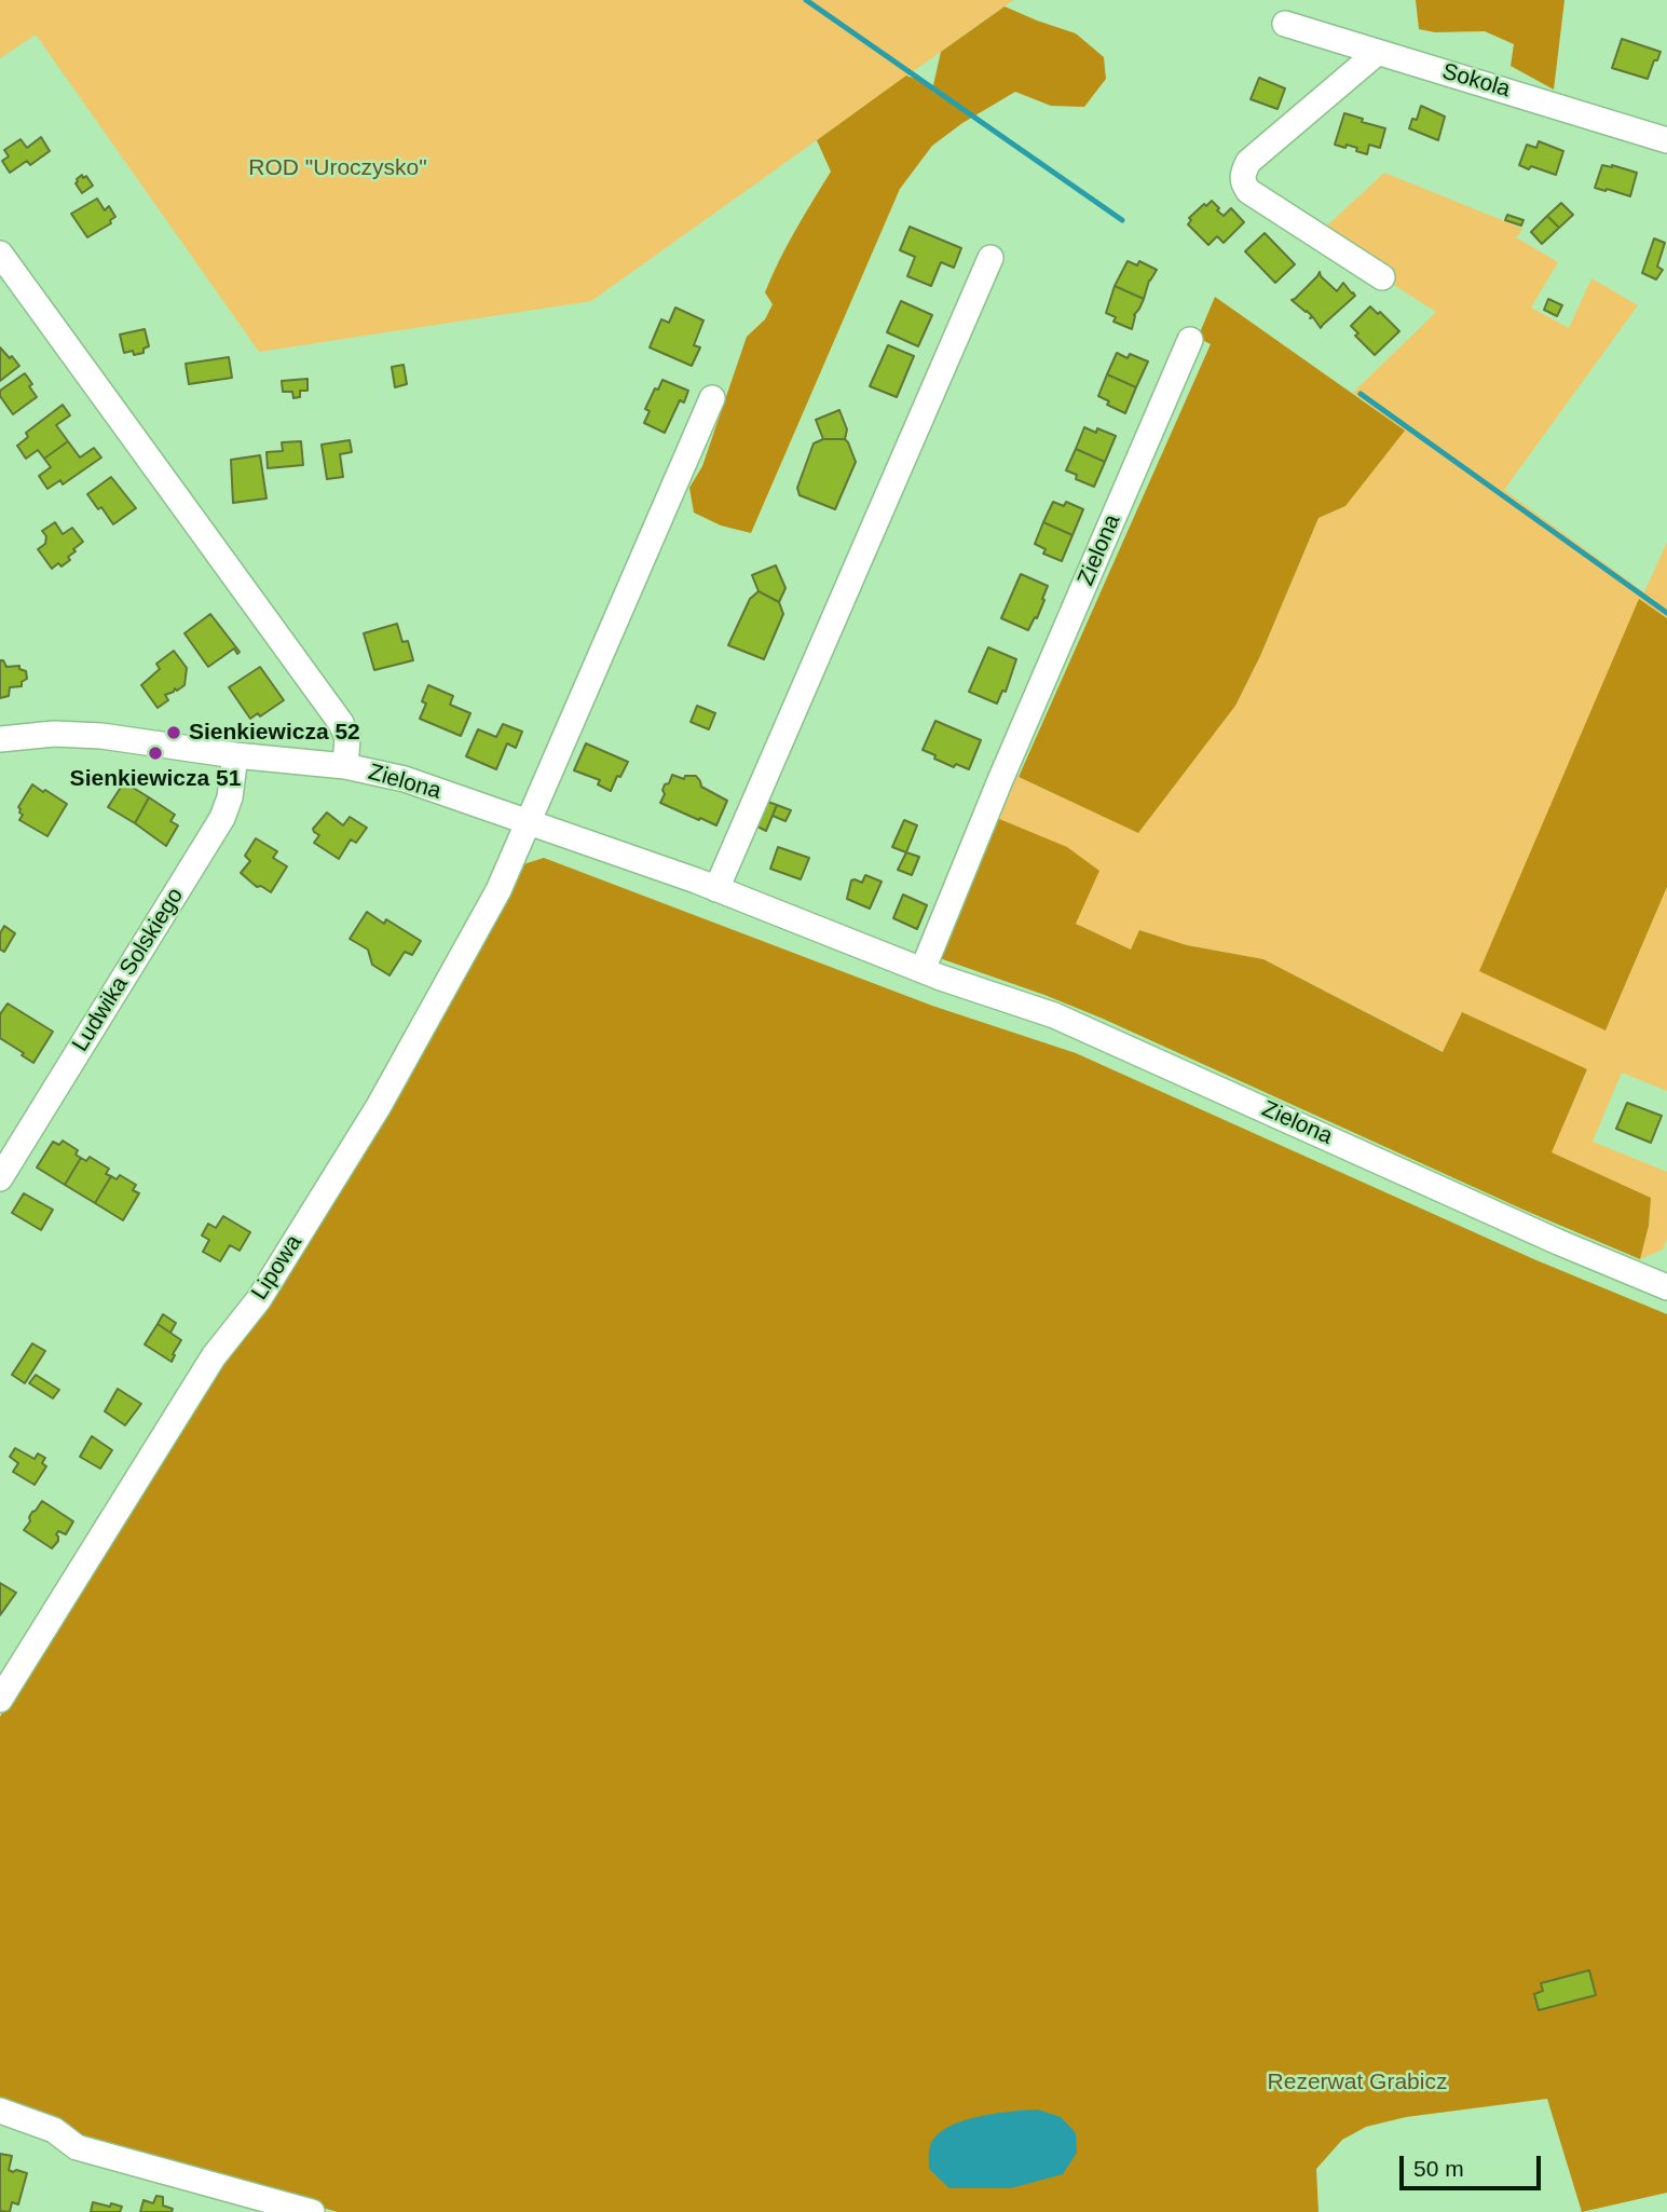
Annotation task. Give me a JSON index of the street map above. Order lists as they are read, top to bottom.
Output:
{
  "streets": {
    "street": [
      "Sokola",
      "Zielona",
      "Ludwika Solskiego",
      "Lipowa"
    ]
  },
  "crossings": [
    ["Zielona", "Lipowa"]
  ],
  "parks": ["ROD \"Uroczysko\"", "Rezerwat Grabicz"],
  "places": ["Sienkiewicza 52", "Sienkiewicza 51"],
  "scale_bar": "50 m"
}
